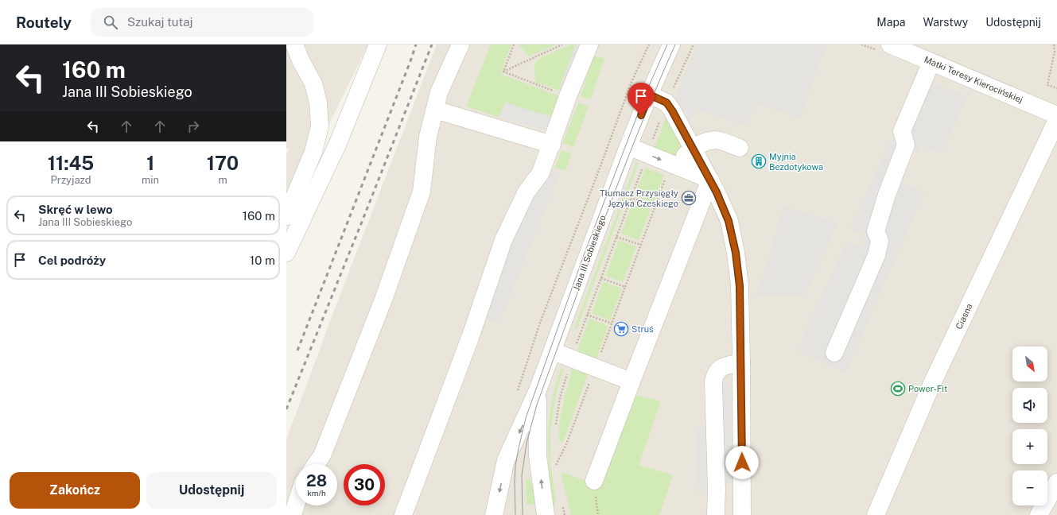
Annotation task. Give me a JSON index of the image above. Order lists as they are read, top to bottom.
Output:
{
  "streets": {
    "street": ["Matki Teresy Kierocińskiej", "Jana III Sobieskiego", "Ciasna"]
  },
  "places": {
    "building": ["Myjnia Bezdotykowa"],
    "office": ["Tłumacz Przysięgły Języka Czeskiego"],
    "supermarket": ["Struś"],
    "sports": ["Power-Fit"]
  },
  "north": "bottom right",
  "page": {
    "header": "Routely",
    "search": "Szukaj tutaj",
    "nav": ["Mapa", "Warstwy", "Udostępnij"],
    "turn": ["160 m", "Jana III Sobieskiego"],
    "eta": [
      "11:45",
      "Przyjazd",
      "1",
      "min",
      "170",
      "m"
    ],
    "list": [
      {
        "name": "Skręć w lewo",
        "note": "Jana III Sobieskiego",
        "value": "160 m"
      },
      {
        "name": "Cel podróży",
        "value": "10 m"
      }
    ],
    "map_buttons": ["+", "−"],
    "speed": "28 km/h",
    "limit": "30",
    "buttons": ["Zakończ", "Udostępnij"]
  }
}
